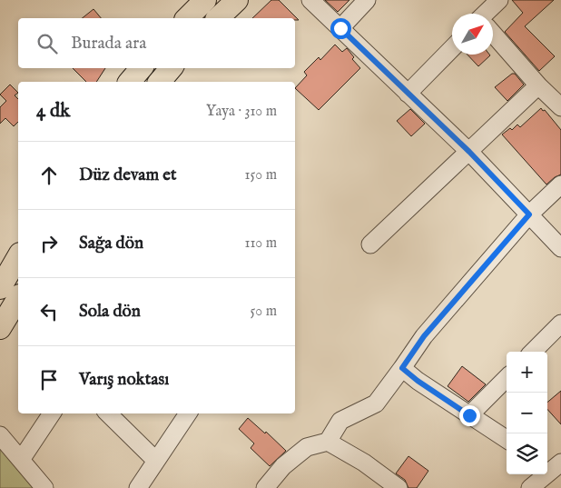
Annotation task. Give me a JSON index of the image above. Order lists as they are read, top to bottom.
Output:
{
  "north": "top right",
  "page": {
    "search": "Burada ara",
    "heading": ["4 dk", "Yaya · 310 m"],
    "list": [
      ["Düz devam et", "150 m"],
      ["Sağa dön", "110 m"],
      ["Sola dön", "50 m"],
      "Varış noktası"
    ],
    "map_buttons": ["+", "−"]
  }
}
